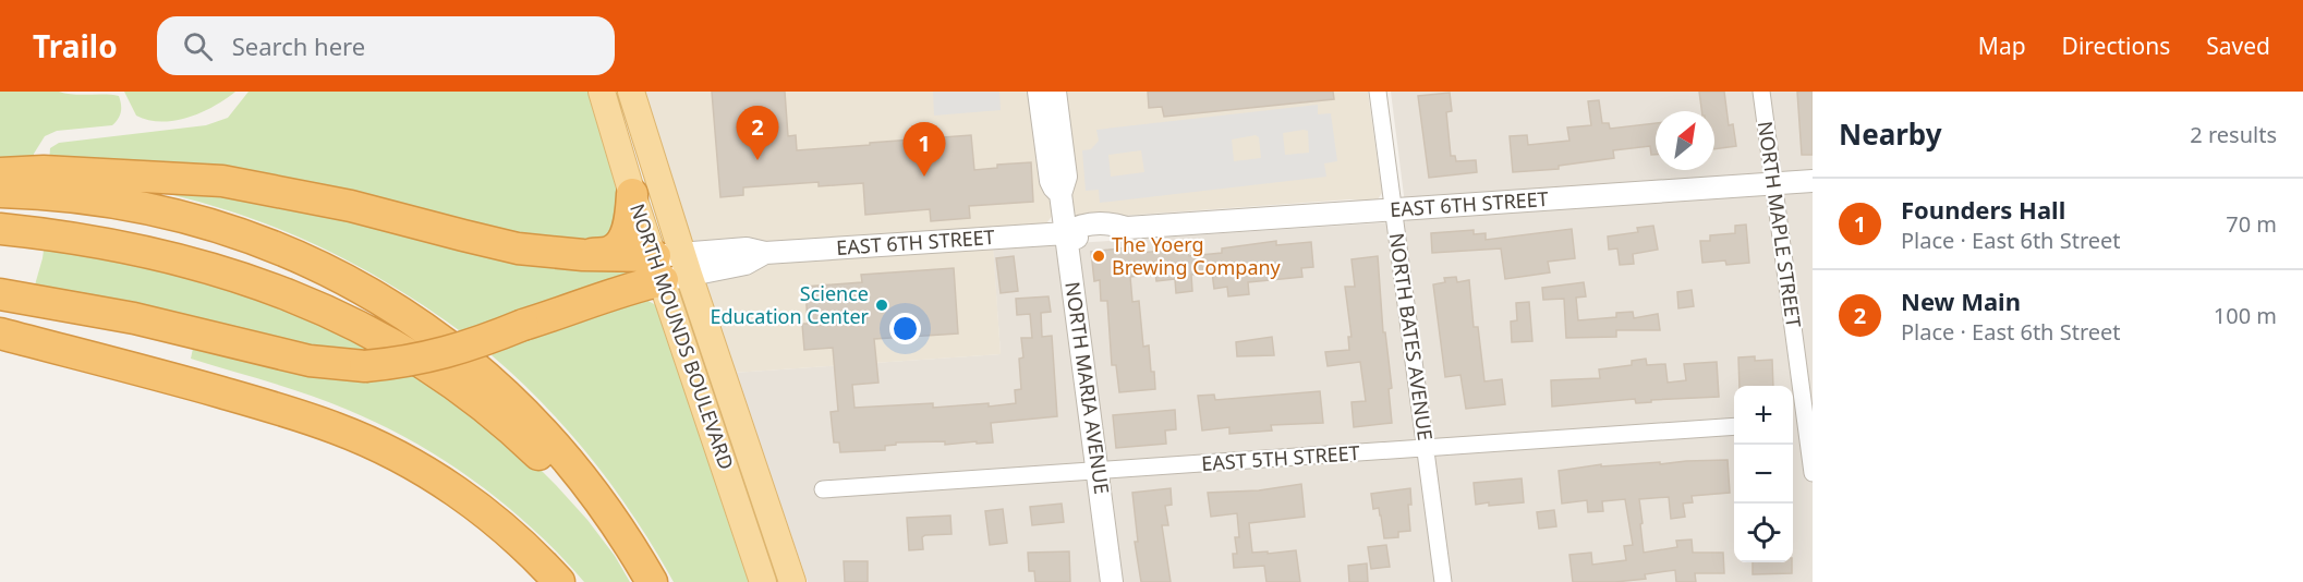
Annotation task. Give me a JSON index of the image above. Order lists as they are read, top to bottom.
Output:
{
  "streets": {
    "main road": ["NORTH MOUNDS BOULEVARD"],
    "street": [
      "EAST 6TH STREET",
      "NORTH MAPLE STREET",
      "NORTH BATES AVENUE",
      "NORTH MARIA AVENUE",
      "EAST 5TH STREET"
    ]
  },
  "crossings": [
    ["EAST 6TH STREET", "NORTH MAPLE STREET"],
    ["EAST 6TH STREET", "NORTH MOUNDS BOULEVARD"],
    ["EAST 6TH STREET", "NORTH BATES AVENUE"],
    ["EAST 6TH STREET", "NORTH MARIA AVENUE"],
    ["NORTH BATES AVENUE", "EAST 5TH STREET"],
    ["NORTH MARIA AVENUE", "EAST 5TH STREET"]
  ],
  "places": ["The Yoerg Brewing Company", "Science Education Center"],
  "north": "top right",
  "page": {
    "header": "Trailo",
    "search": "Search here",
    "nav": ["Map", "Directions", "Saved"],
    "heading": ["Nearby", "2 results"],
    "pins": ["2", "1"],
    "list": [
      {
        "mark": "1",
        "name": "Founders Hall",
        "note": "Place · East 6th Street",
        "value": "70 m"
      },
      {
        "mark": "2",
        "name": "New Main",
        "note": "Place · East 6th Street",
        "value": "100 m"
      }
    ],
    "map_buttons": ["+", "−"]
  }
}
